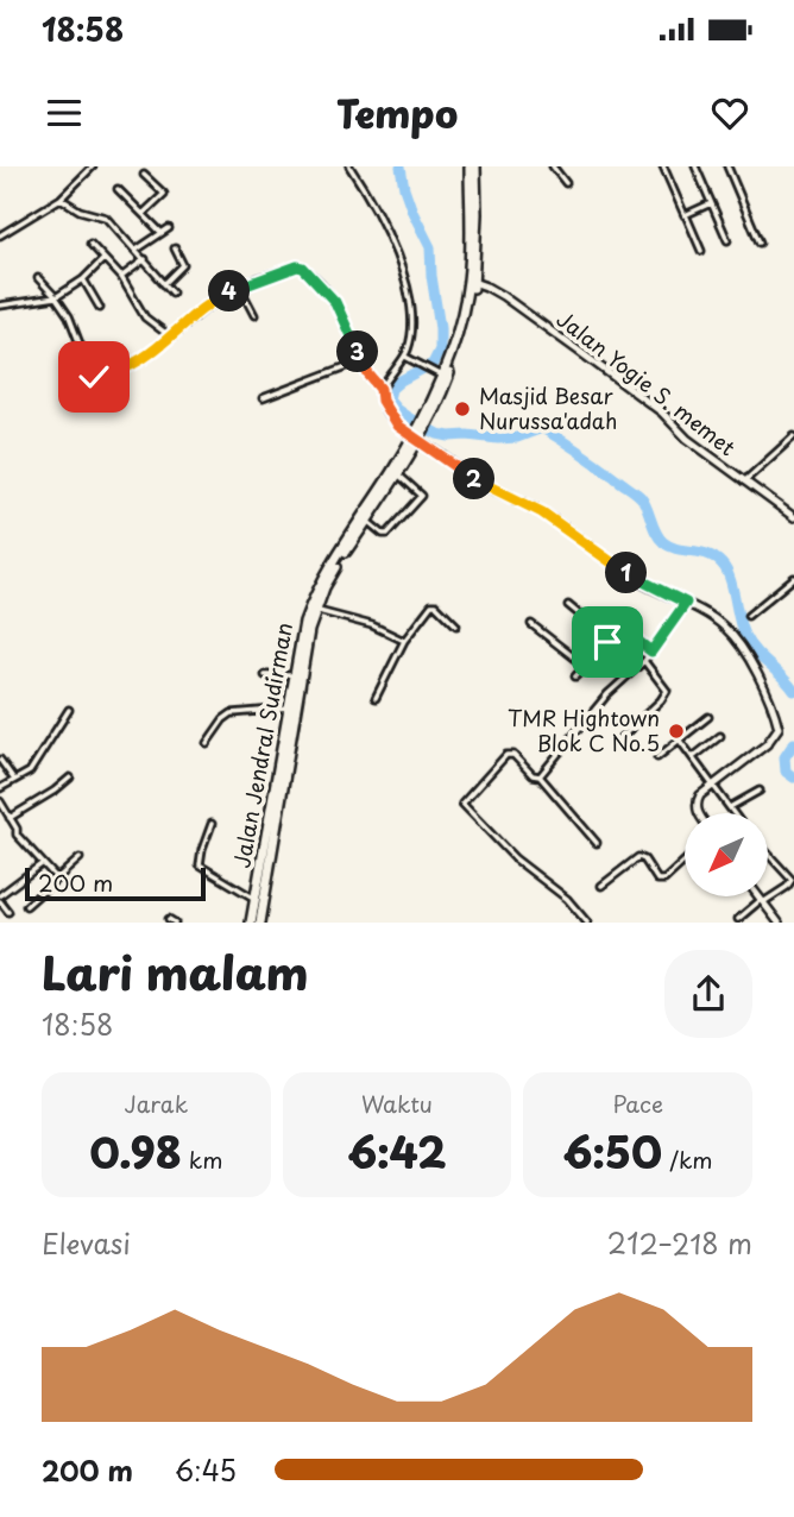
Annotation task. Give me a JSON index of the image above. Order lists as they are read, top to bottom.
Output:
{
  "streets": {
    "highway": ["Jalan Jendral Sudirman"],
    "street": ["Jalan Yogie S. memet"]
  },
  "crossings": [
    ["Jalan Yogie S. memet", "Jalan Jendral Sudirman"]
  ],
  "places": ["Masjid Besar Nurussa'adah", "TMR Hightown Blok C No.5"],
  "scale_bar": "200 m",
  "north": "bottom left",
  "page": {
    "status": "18:58",
    "header": "Tempo",
    "pins": [
      "4",
      "3",
      "2",
      "1"
    ],
    "scale": "200 m",
    "heading": ["Lari malam", "18:58"],
    "stats": [
      ["Jarak", "0.98 km"],
      ["Waktu", "6:42"],
      ["Pace", "6:50 /km"]
    ],
    "chart": ["Elevasi", "212–218 m"],
    "list": [
      {
        "name": "200 m",
        "note": "6:45"
      }
    ]
  }
}
